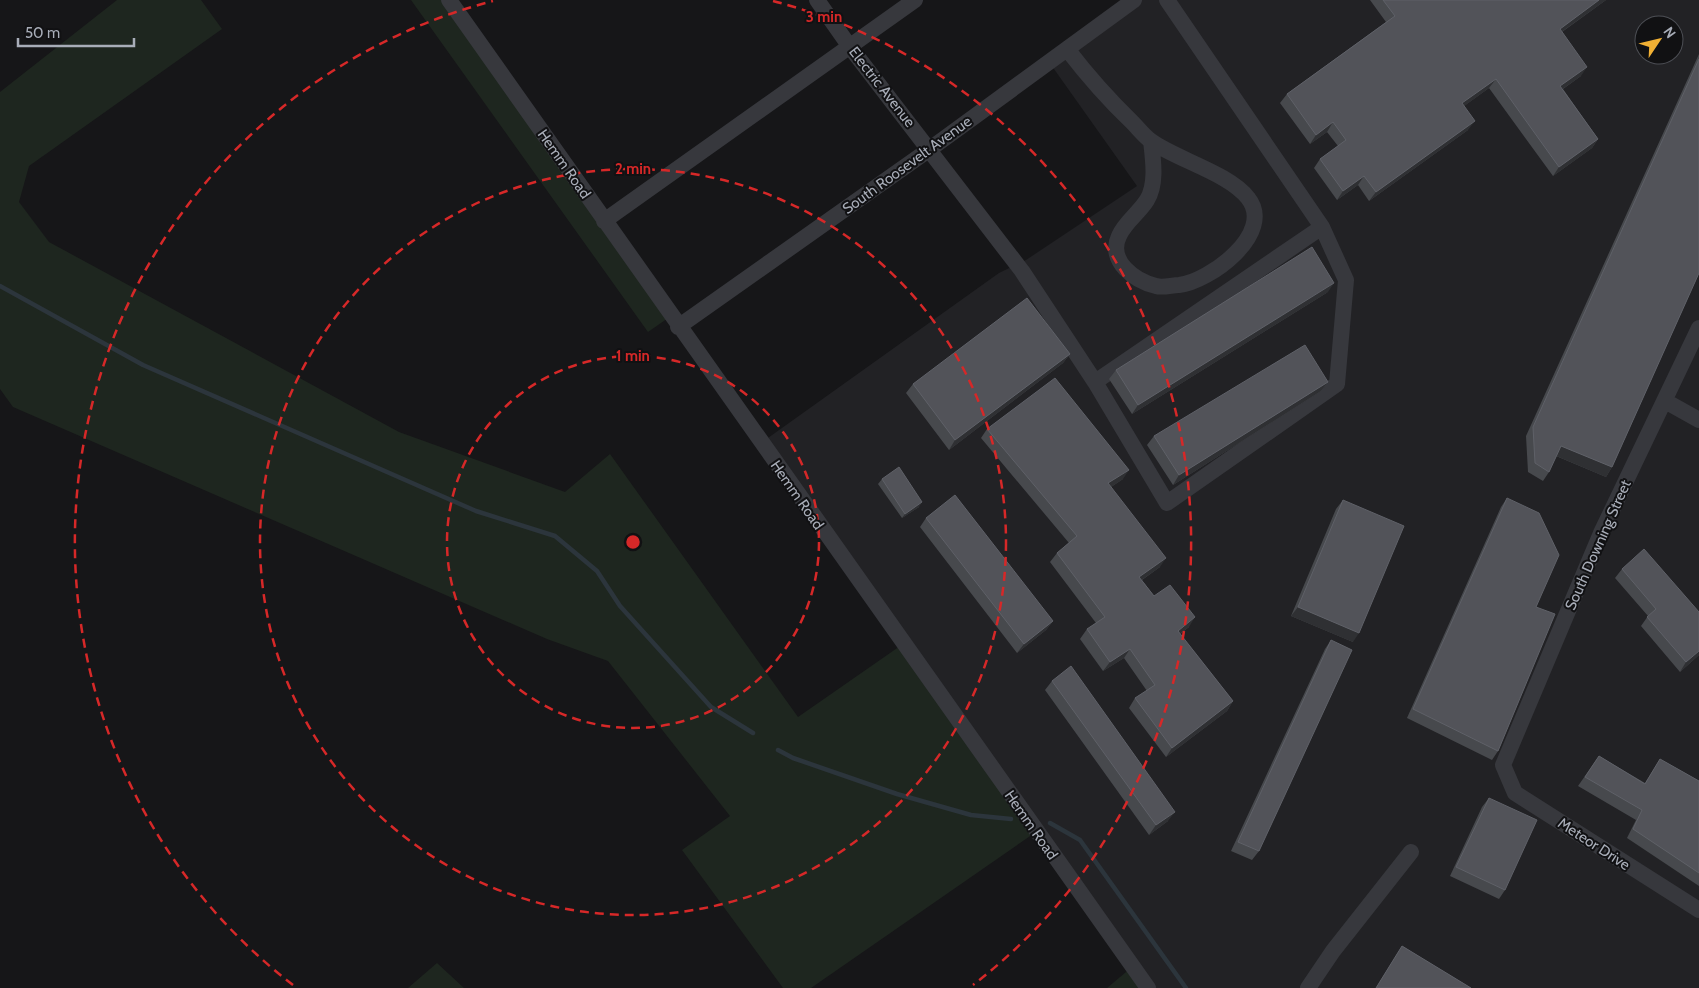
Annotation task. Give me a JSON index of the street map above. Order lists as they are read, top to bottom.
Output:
{
  "streets": {
    "street": [
      "Electric Avenue",
      "Hemm Road",
      "South Roosevelt Avenue",
      "South Downing Street",
      "Meteor Drive"
    ]
  },
  "crossings": [
    ["Electric Avenue", "South Roosevelt Avenue"],
    ["Hemm Road", "South Roosevelt Avenue"],
    ["South Downing Street", "Meteor Drive"]
  ],
  "scale_bar": "50 m",
  "north": "top right",
  "rings": ["3 min", "2 min", "1 min"]
}
